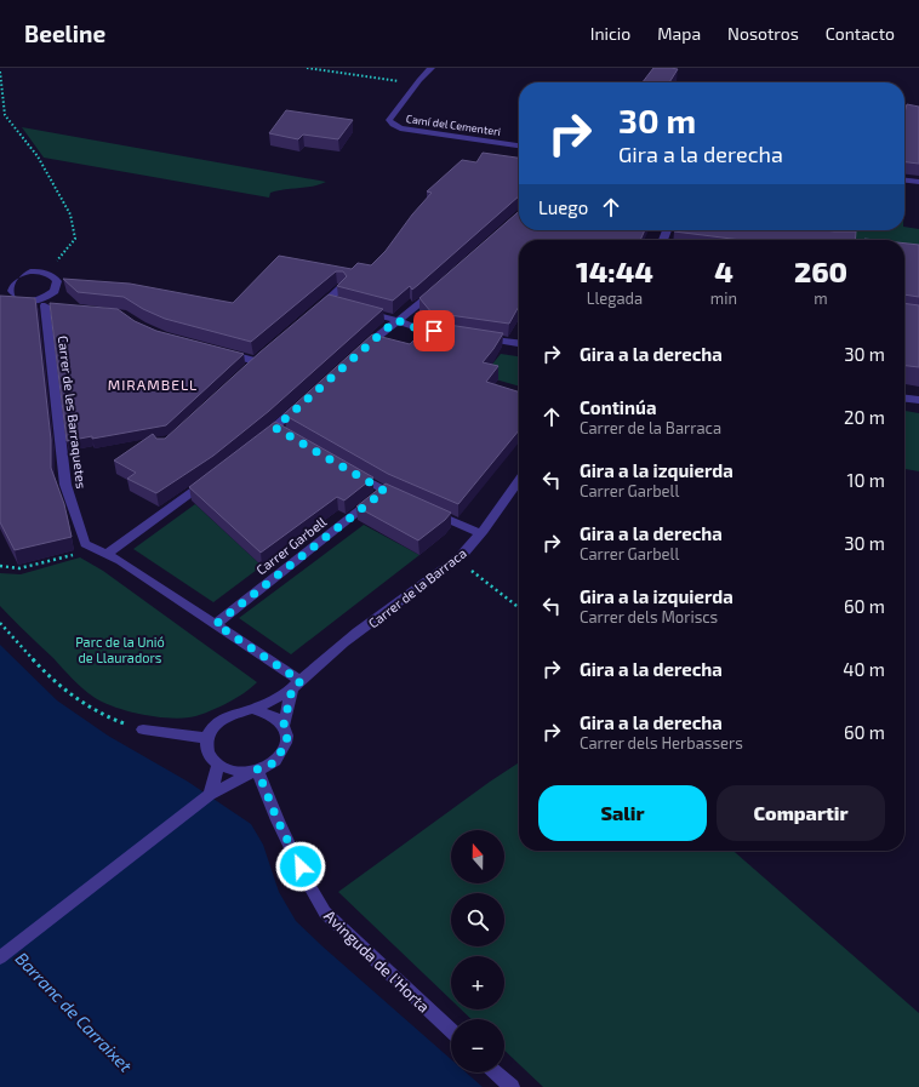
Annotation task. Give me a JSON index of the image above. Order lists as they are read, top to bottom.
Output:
{
  "streets": {
    "street": [
      "Camí del Cementeri",
      "Carrer de les Barraquetes",
      "Carrer Garbell",
      "Carrer de la Barraca",
      "Avinguda de l'Horta"
    ]
  },
  "crossings": [
    ["Carrer de la Barraca", "Avinguda de l'Horta"]
  ],
  "districts": ["MIRAMBELL"],
  "water": ["Barranc de Carraixet"],
  "parks": ["Parc de la Unió de Llauradors"],
  "north": "top",
  "page": {
    "header": "Beeline",
    "nav": [
      "Inicio",
      "Mapa",
      "Nosotros",
      "Contacto"
    ],
    "turn": ["30 m", "Gira a la derecha"],
    "then": "Luego",
    "eta": [
      "14:44",
      "Llegada",
      "4",
      "min",
      "260",
      "m"
    ],
    "list": [
      {
        "name": "Gira a la derecha",
        "value": "30 m"
      },
      {
        "name": "Continúa",
        "note": "Carrer de la Barraca",
        "value": "20 m"
      },
      {
        "name": "Gira a la izquierda",
        "note": "Carrer Garbell",
        "value": "10 m"
      },
      {
        "name": "Gira a la derecha",
        "note": "Carrer Garbell",
        "value": "30 m"
      },
      {
        "name": "Gira a la izquierda",
        "note": "Carrer dels Moriscs",
        "value": "60 m"
      },
      {
        "name": "Gira a la derecha",
        "value": "40 m"
      },
      {
        "name": "Gira a la derecha",
        "note": "Carrer dels Herbassers",
        "value": "60 m"
      }
    ],
    "buttons": ["Salir", "Compartir"],
    "map_buttons": ["+", "−"]
  }
}
